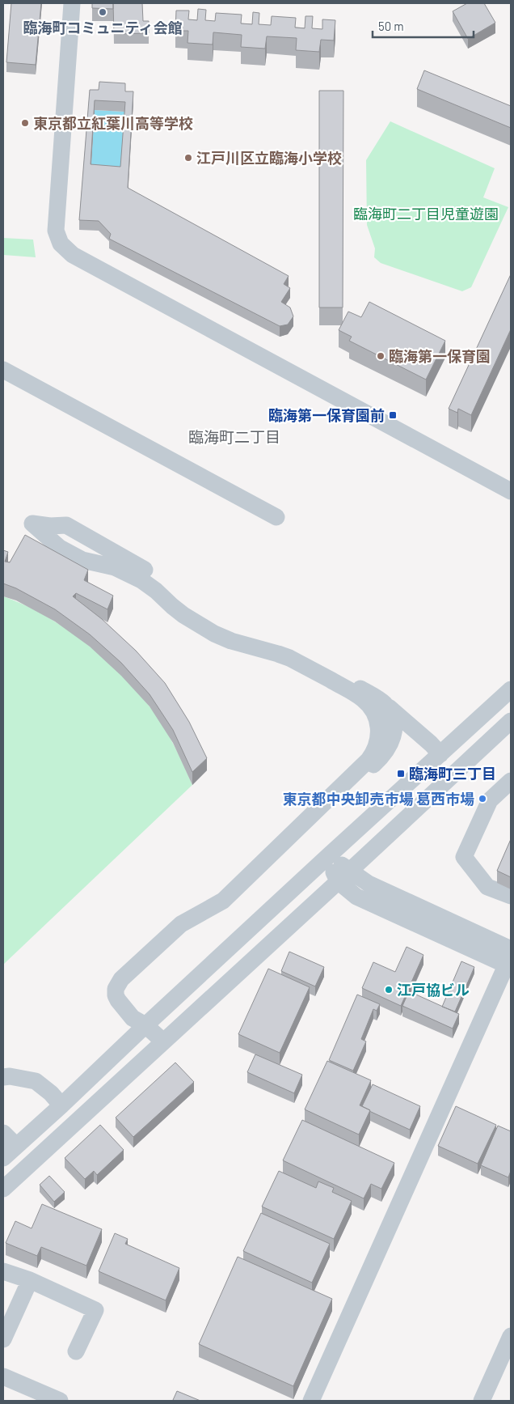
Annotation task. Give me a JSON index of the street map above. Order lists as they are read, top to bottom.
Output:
{
  "districts": ["臨海町二丁目"],
  "parks": ["臨海町二丁目児童遊園"],
  "places": {
    "other": [
      "臨海町コミュニティ会館",
      "東京都立紅葉川高等学校",
      "江戸川区立臨海小学校",
      "臨海第一保育園",
      "東京都中央卸売市場 葛西市場",
      "江戸協ビル"
    ],
    "transit": ["臨海第一保育園前", "臨海町三丁目"]
  },
  "scale_bar": "50 m"
}
